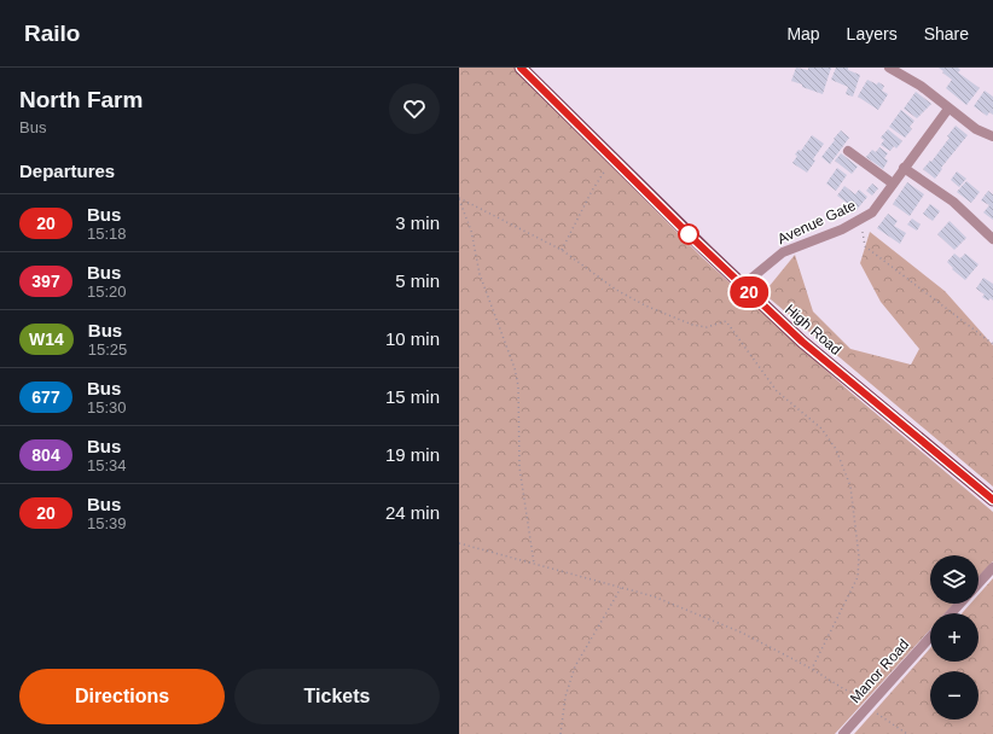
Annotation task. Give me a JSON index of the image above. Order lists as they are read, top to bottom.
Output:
{
  "streets": {
    "main road": ["High Road"],
    "street": ["Avenue Gate", "Manor Road"]
  },
  "crossings": [
    ["Avenue Gate", "High Road"]
  ],
  "lines": ["bus line 20"],
  "page": {
    "header": "Railo",
    "nav": ["Map", "Layers", "Share"],
    "heading": [
      ["North Farm", "Bus"],
      "Departures"
    ],
    "on_map": "20",
    "list": [
      {
        "mark": "20",
        "name": "Bus",
        "note": "15:18",
        "value": "3 min"
      },
      {
        "mark": "397",
        "name": "Bus",
        "note": "15:20",
        "value": "5 min"
      },
      {
        "mark": "W14",
        "name": "Bus",
        "note": "15:25",
        "value": "10 min"
      },
      {
        "mark": "677",
        "name": "Bus",
        "note": "15:30",
        "value": "15 min"
      },
      {
        "mark": "804",
        "name": "Bus",
        "note": "15:34",
        "value": "19 min"
      },
      {
        "mark": "20",
        "name": "Bus",
        "note": "15:39",
        "value": "24 min"
      }
    ],
    "map_buttons": ["+", "−"],
    "buttons": ["Directions", "Tickets"]
  }
}
